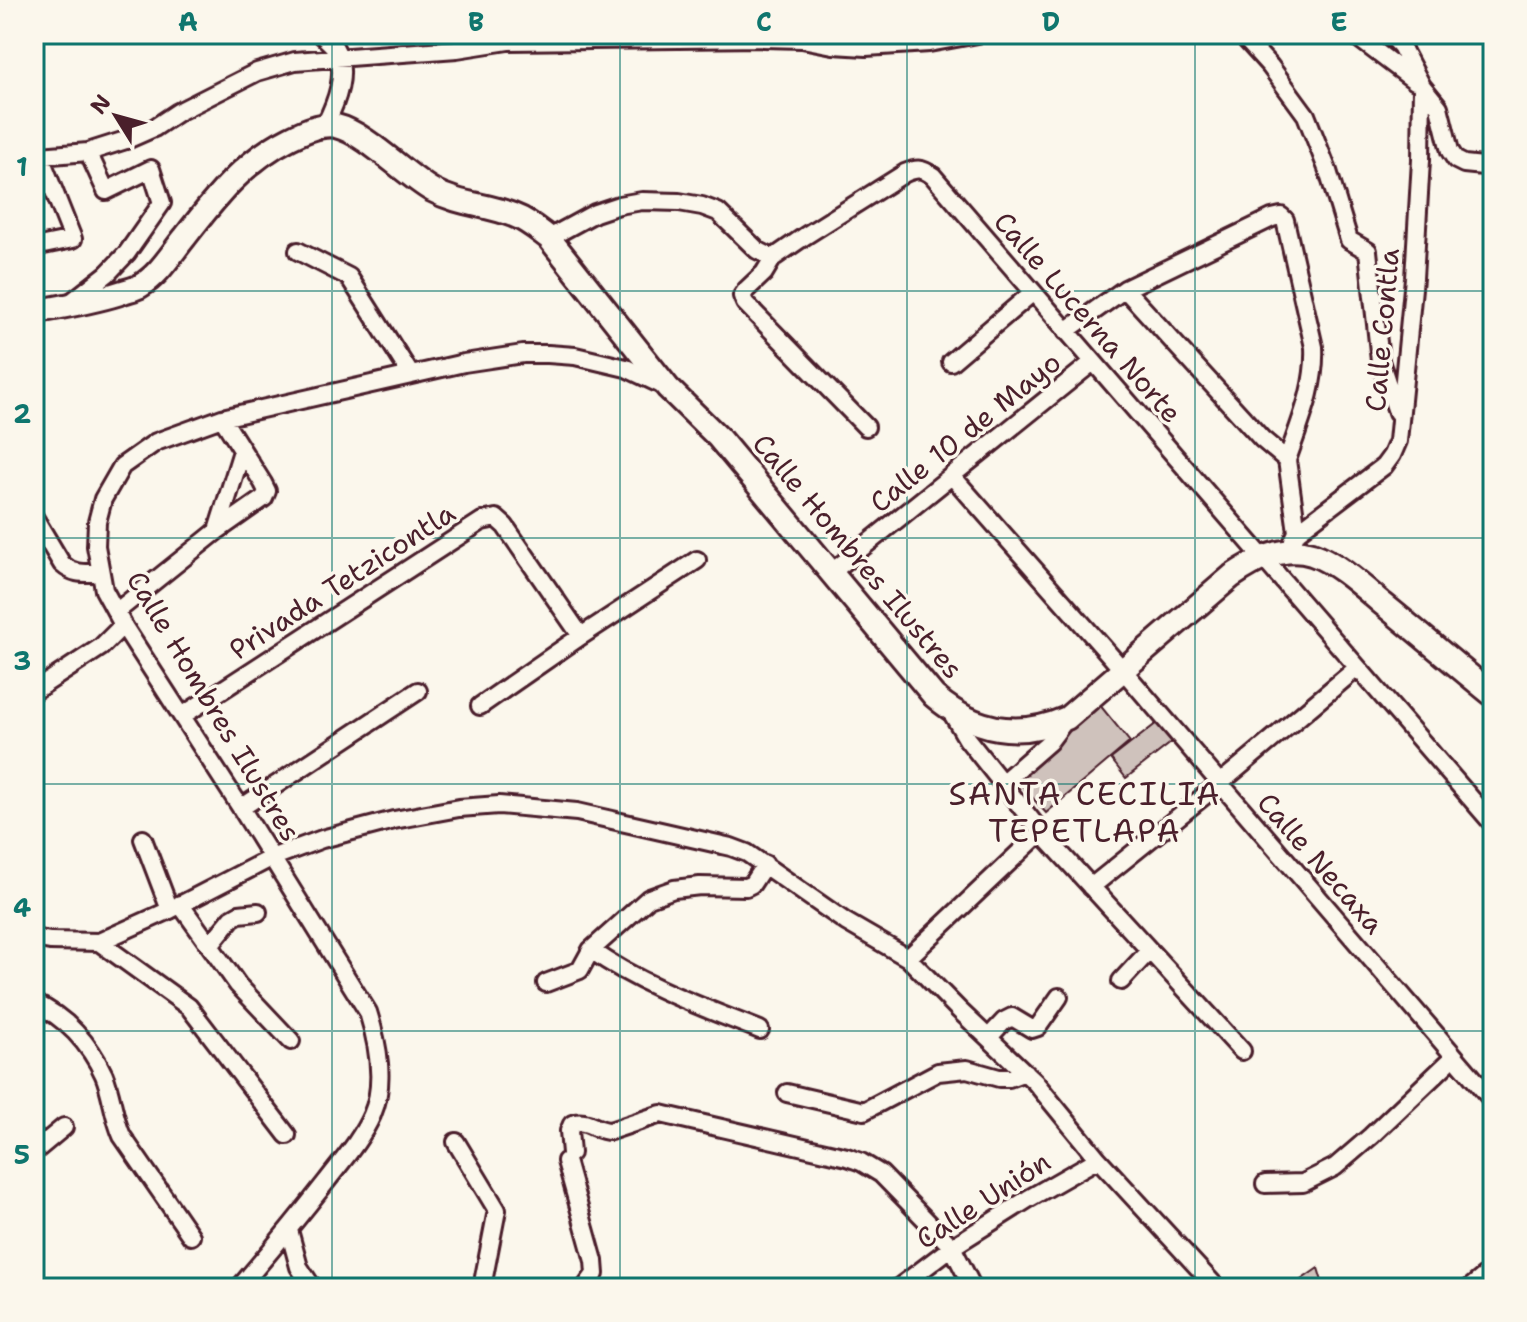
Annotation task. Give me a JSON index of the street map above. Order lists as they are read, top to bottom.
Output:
{
  "streets": {
    "main road": ["Calle Hombres Ilustres"],
    "street": [
      "Calle Lucerna Norte",
      "Calle Contla",
      "Calle 10 de Mayo",
      "Privada Tetzicontla",
      "Calle Necaxa",
      "Calle Unión"
    ]
  },
  "crossings": [
    ["Calle Lucerna Norte", "Calle 10 de Mayo"],
    ["Calle Lucerna Norte", "Calle Hombres Ilustres"],
    ["Calle Contla", "Calle Hombres Ilustres"],
    ["Calle 10 de Mayo", "Calle Hombres Ilustres"],
    ["Calle 10 de Mayo", "Calle Necaxa"],
    ["Calle Hombres Ilustres", "Privada Tetzicontla"],
    ["Calle Hombres Ilustres", "Calle Necaxa"]
  ],
  "districts": ["SANTA CECILIA TEPETLAPA"],
  "north": "top left",
  "grid": {
    "columns": [
      "A",
      "B",
      "C",
      "D",
      "E"
    ],
    "rows": [
      "1",
      "2",
      "3",
      "4",
      "5"
    ]
  }
}
